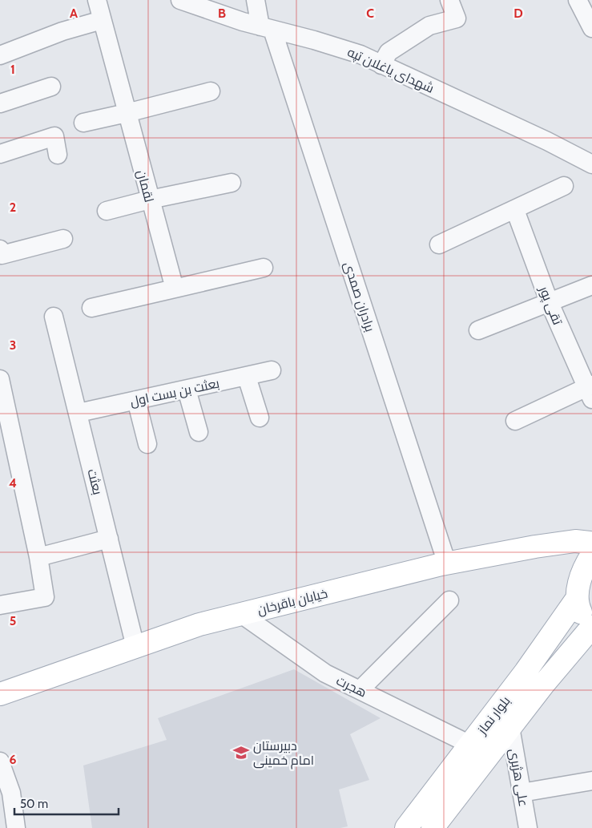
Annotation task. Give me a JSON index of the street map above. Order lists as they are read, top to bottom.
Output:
{
  "streets": {
    "main road": ["خیابان باقرخان", "بلوار نماز"],
    "street": [
      "شهدای یاغلان تپه",
      "لقمان",
      "برادران صمدی",
      "تقی پور",
      "بعثت بن بست اول",
      "بعثت",
      "هجرت",
      "علی هژبری"
    ]
  },
  "crossings": [
    ["شهدای یاغلان تپه", "برادران صمدی"],
    ["برادران صمدی", "خیابان باقرخان"],
    ["بعثت بن بست اول", "بعثت"],
    ["بعثت", "خیابان باقرخان"],
    ["خیابان باقرخان", "هجرت"],
    ["هجرت", "بلوار نماز"],
    ["بلوار نماز", "علی هژبری"]
  ],
  "places": {
    "school or university": ["دبیرستان امام خمینی"]
  },
  "scale_bar": "50 m",
  "grid": {
    "columns": [
      "A",
      "B",
      "C",
      "D"
    ],
    "rows": [
      "1",
      "2",
      "3",
      "4",
      "5",
      "6"
    ]
  }
}
